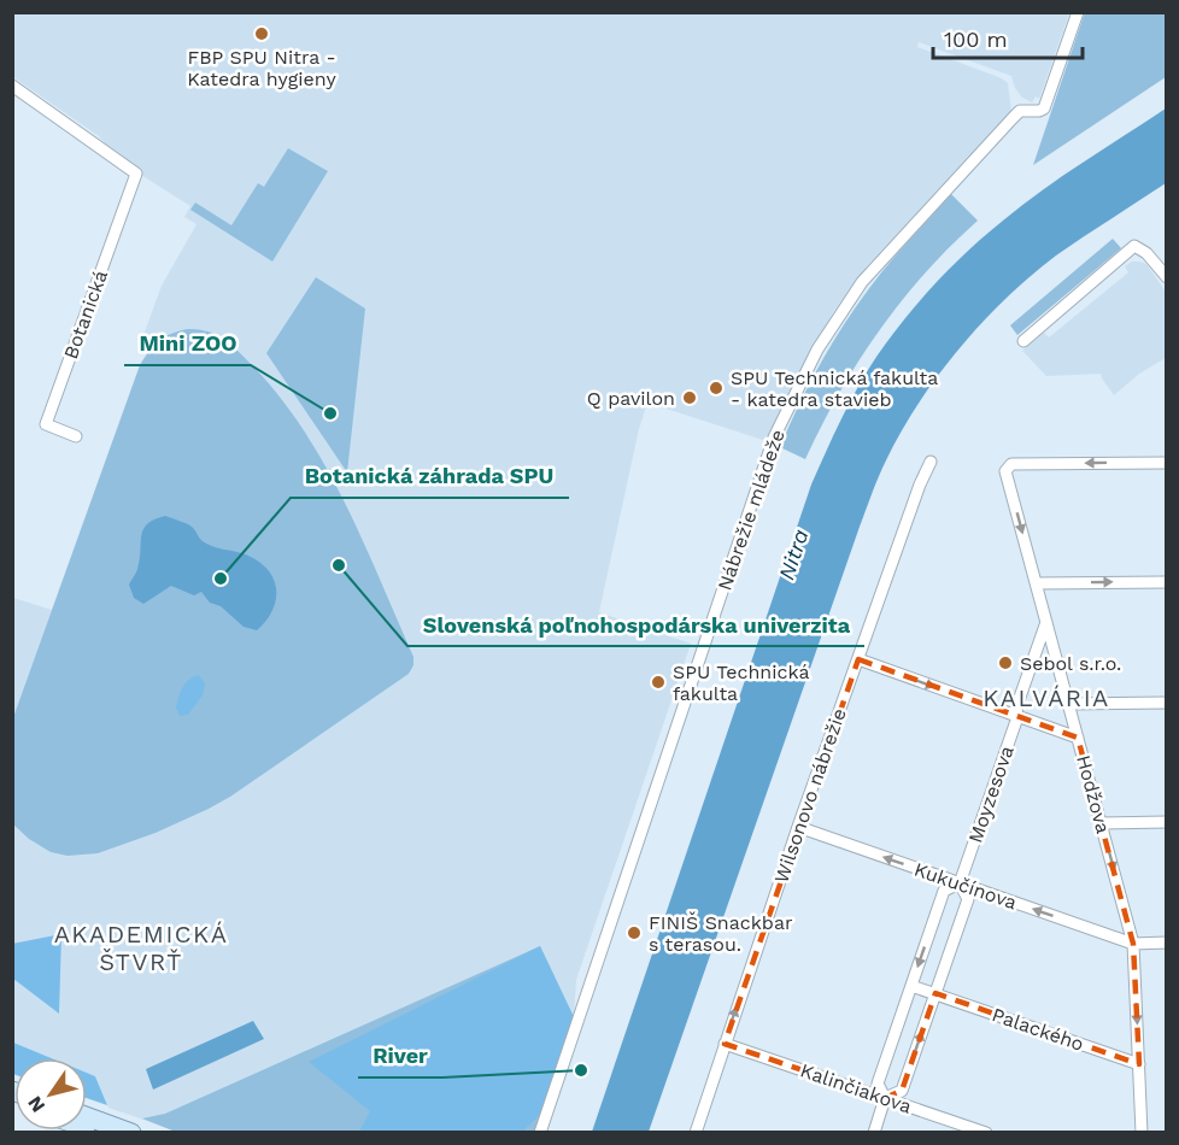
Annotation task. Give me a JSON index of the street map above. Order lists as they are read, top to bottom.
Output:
{
  "streets": {
    "street": [
      "Botanická",
      "Nábrežie mládeže",
      "Moyzesova",
      "Hodžova",
      "Wilsonovo nábrežie",
      "Kukučínova",
      "Palackého",
      "Kalinčiakova"
    ]
  },
  "crossings": [
    ["Moyzesova", "Hodžova"],
    ["Moyzesova", "Kukučínova"],
    ["Moyzesova", "Palackého"],
    ["Moyzesova", "Kalinčiakova"],
    ["Hodžova", "Kukučínova"],
    ["Hodžova", "Palackého"],
    ["Wilsonovo nábrežie", "Kukučínova"],
    ["Wilsonovo nábrežie", "Kalinčiakova"]
  ],
  "one_way": ["Kukučínova"],
  "districts": ["KALVÁRIA", "AKADEMICKÁ ŠTVRŤ"],
  "water": ["Nitra"],
  "places": [
    "FBP SPU Nitra - Katedra hygieny",
    "SPU Technická fakulta - katedra stavieb",
    "Q pavilon",
    "Mini ZOO",
    "Slovenská poľnohospodárska univerzita",
    "Botanická záhrada SPU",
    "Sebol s.r.o.",
    "SPU Technická fakulta",
    "FINIŠ Snackbar s terasou.",
    "River"
  ],
  "scale_bar": "100 m",
  "north": "bottom left"
}
